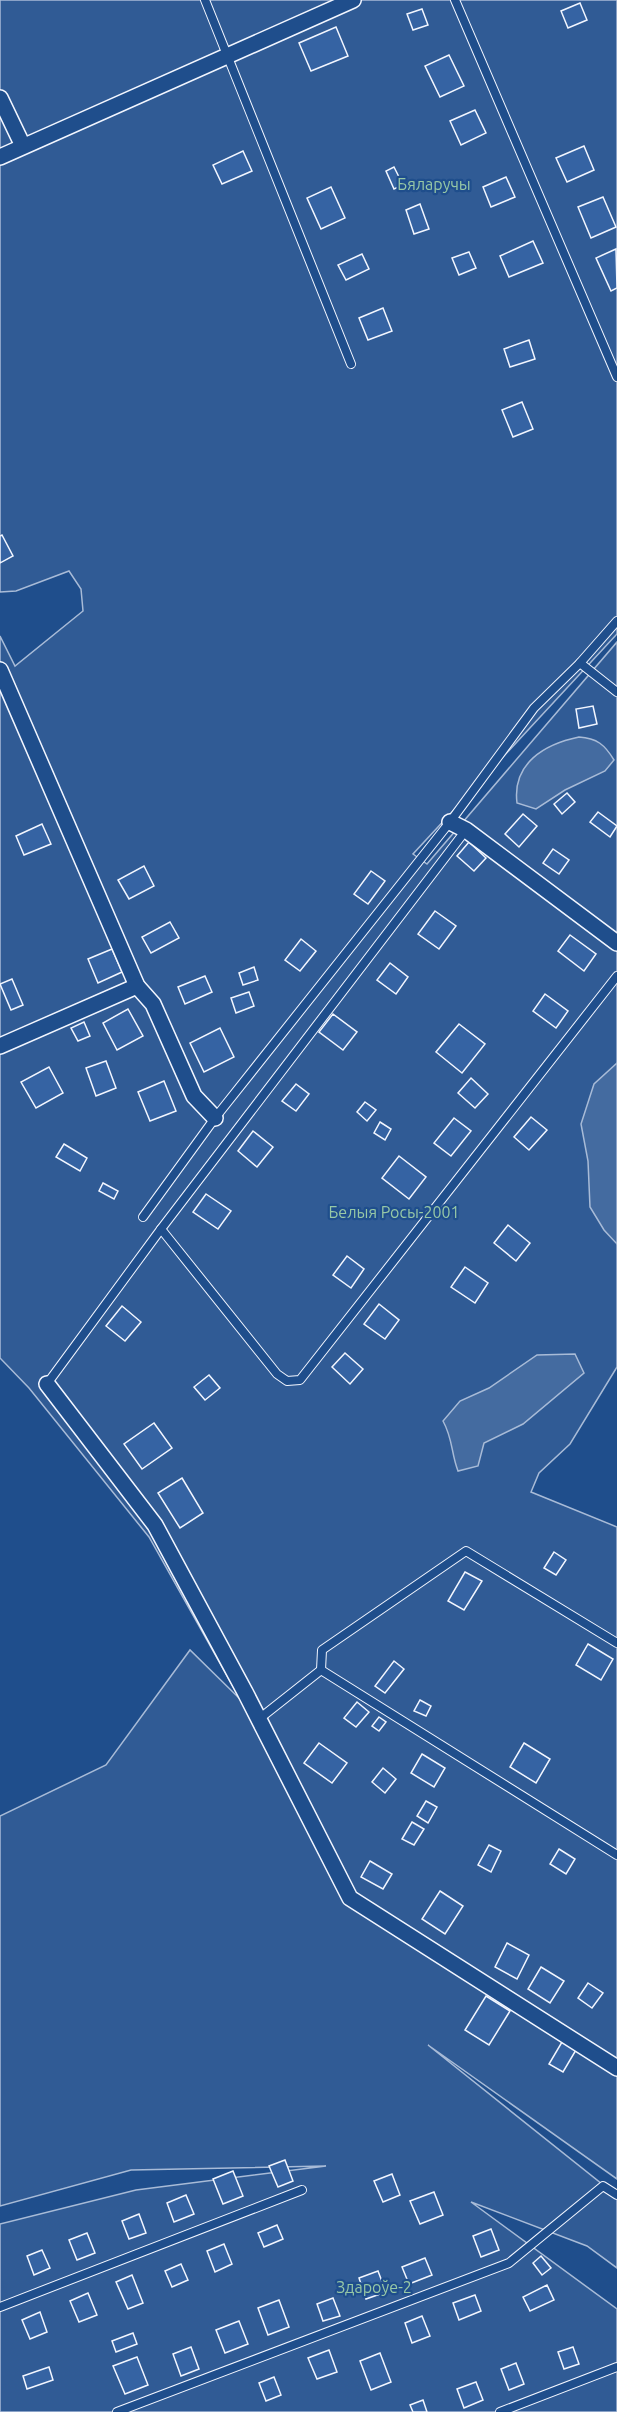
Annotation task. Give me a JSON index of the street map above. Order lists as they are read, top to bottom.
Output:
{
  "parks": ["Бяларучы", "Белыя Росы-2001", "Здароўе-2"]
}
